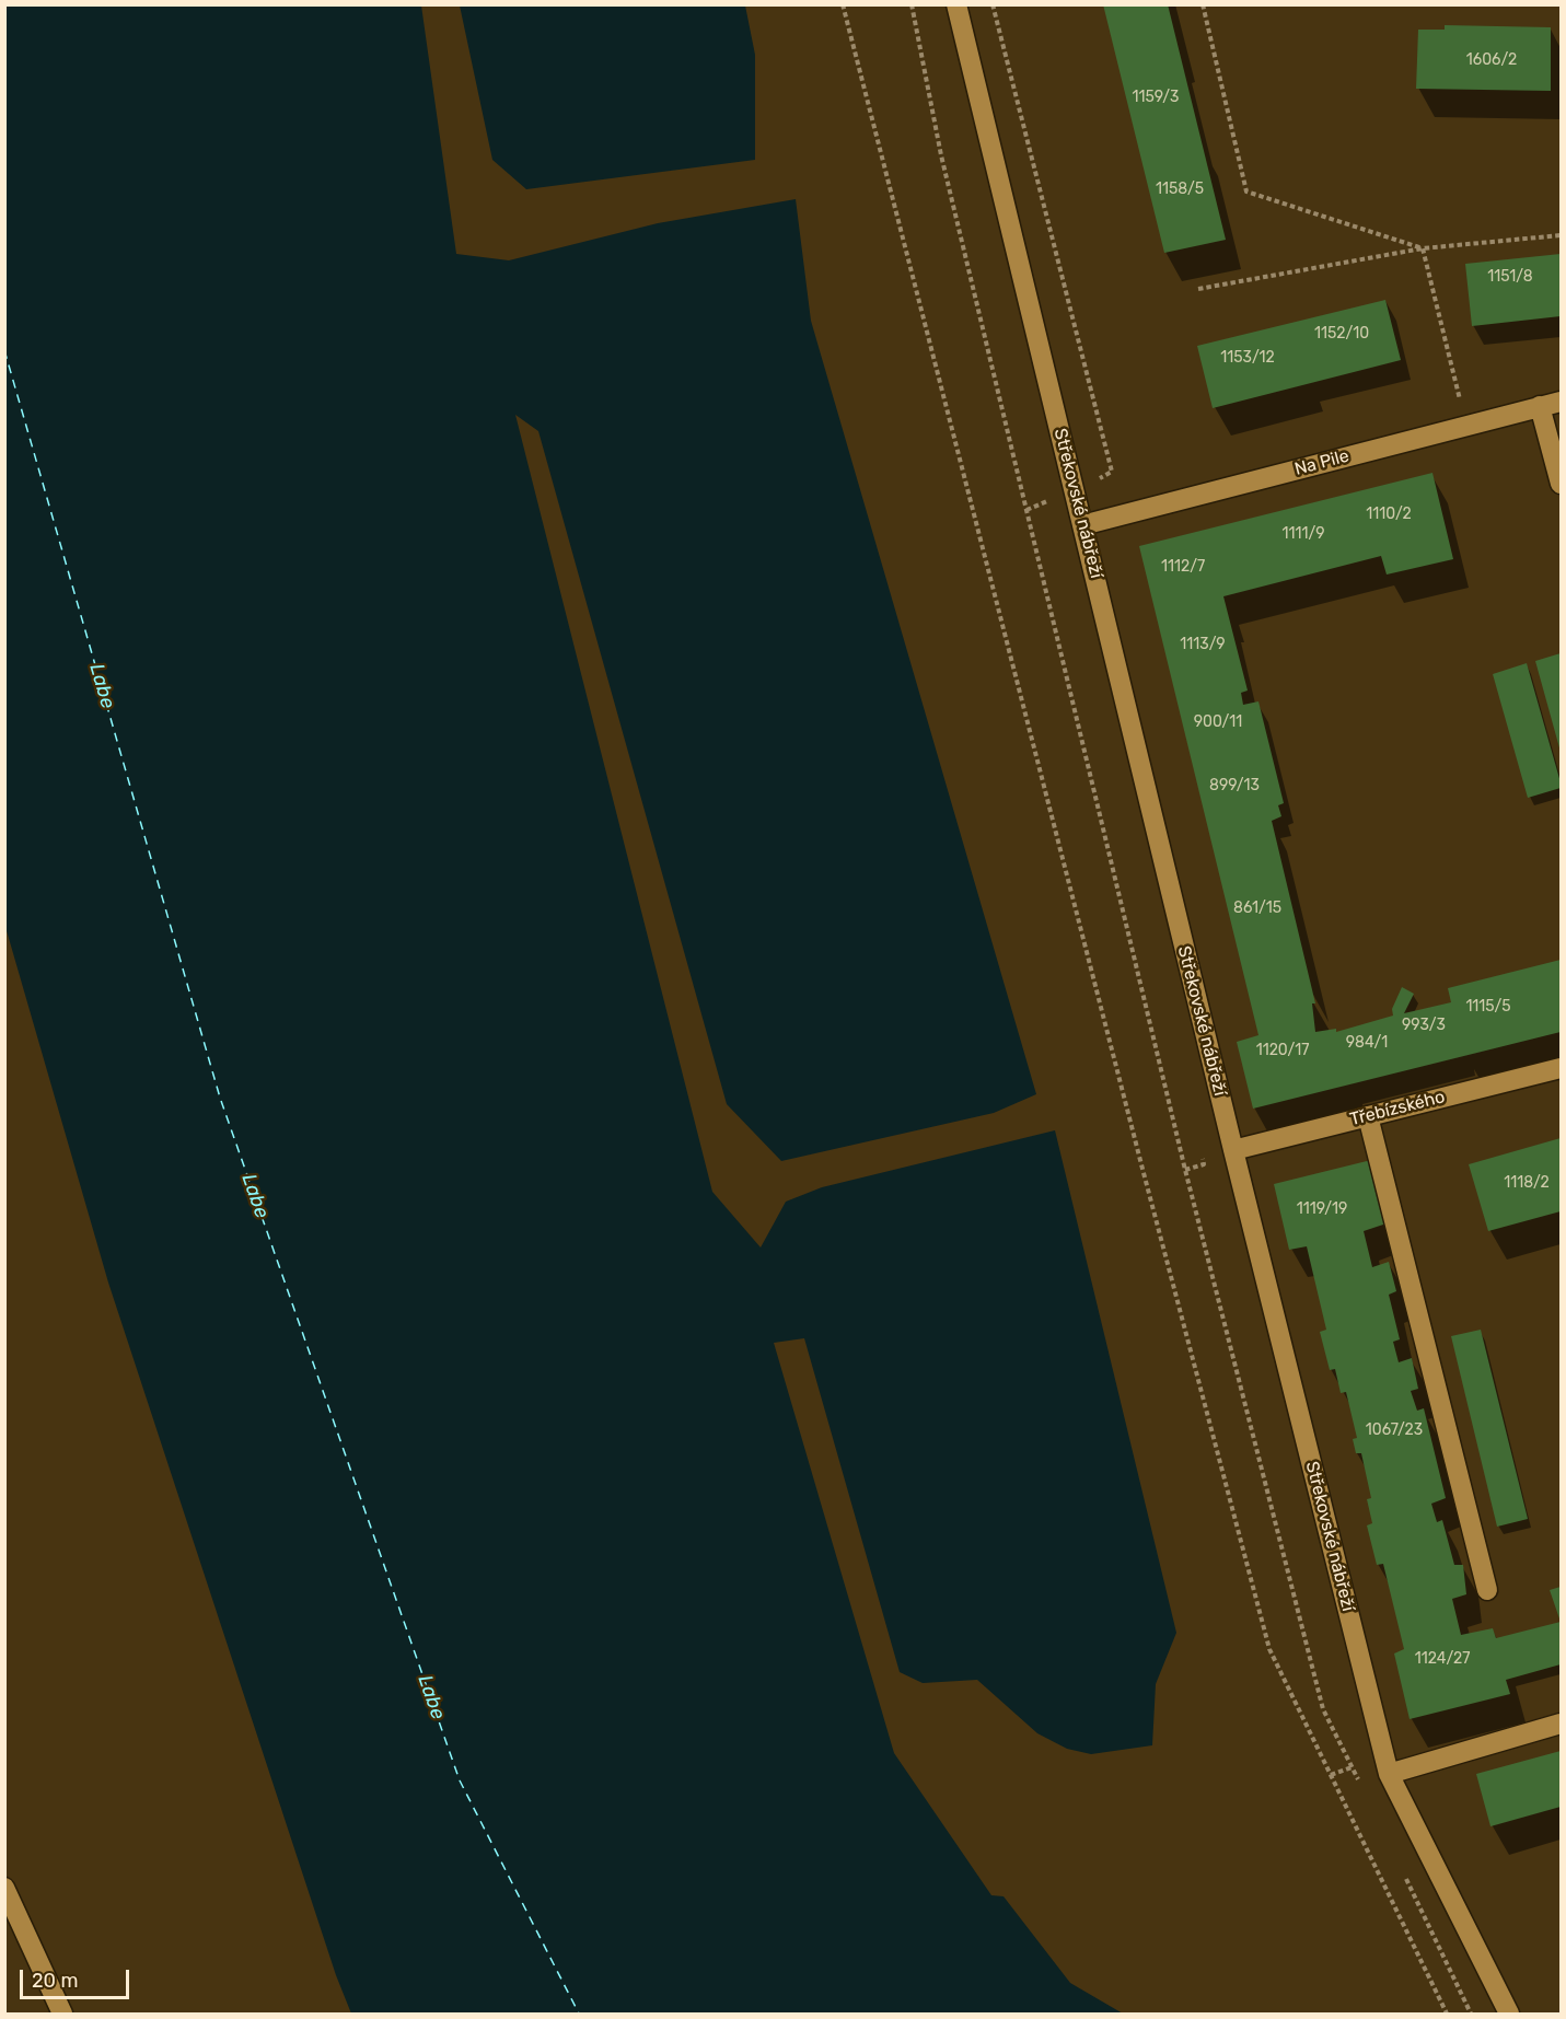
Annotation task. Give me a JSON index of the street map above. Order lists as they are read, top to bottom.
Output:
{
  "streets": {
    "street": ["Na Pile", "Střekovské nábřeží", "Třebízského"]
  },
  "crossings": [
    ["Na Pile", "Střekovské nábřeží"],
    ["Střekovské nábřeží", "Třebízského"]
  ],
  "water": ["Labe"],
  "house_numbers": [
    "1606/2",
    "1159/3",
    "1158/5",
    "1151/8",
    "1152/10",
    "1153/12",
    "1110/2",
    "1111/9",
    "1112/7",
    "1113/9",
    "900/11",
    "899/13",
    "861/15",
    "1115/5",
    "993/3",
    "984/1",
    "1120/17",
    "1118/2",
    "1119/19",
    "1067/23",
    "1124/27"
  ],
  "scale_bar": "20 m"
}
